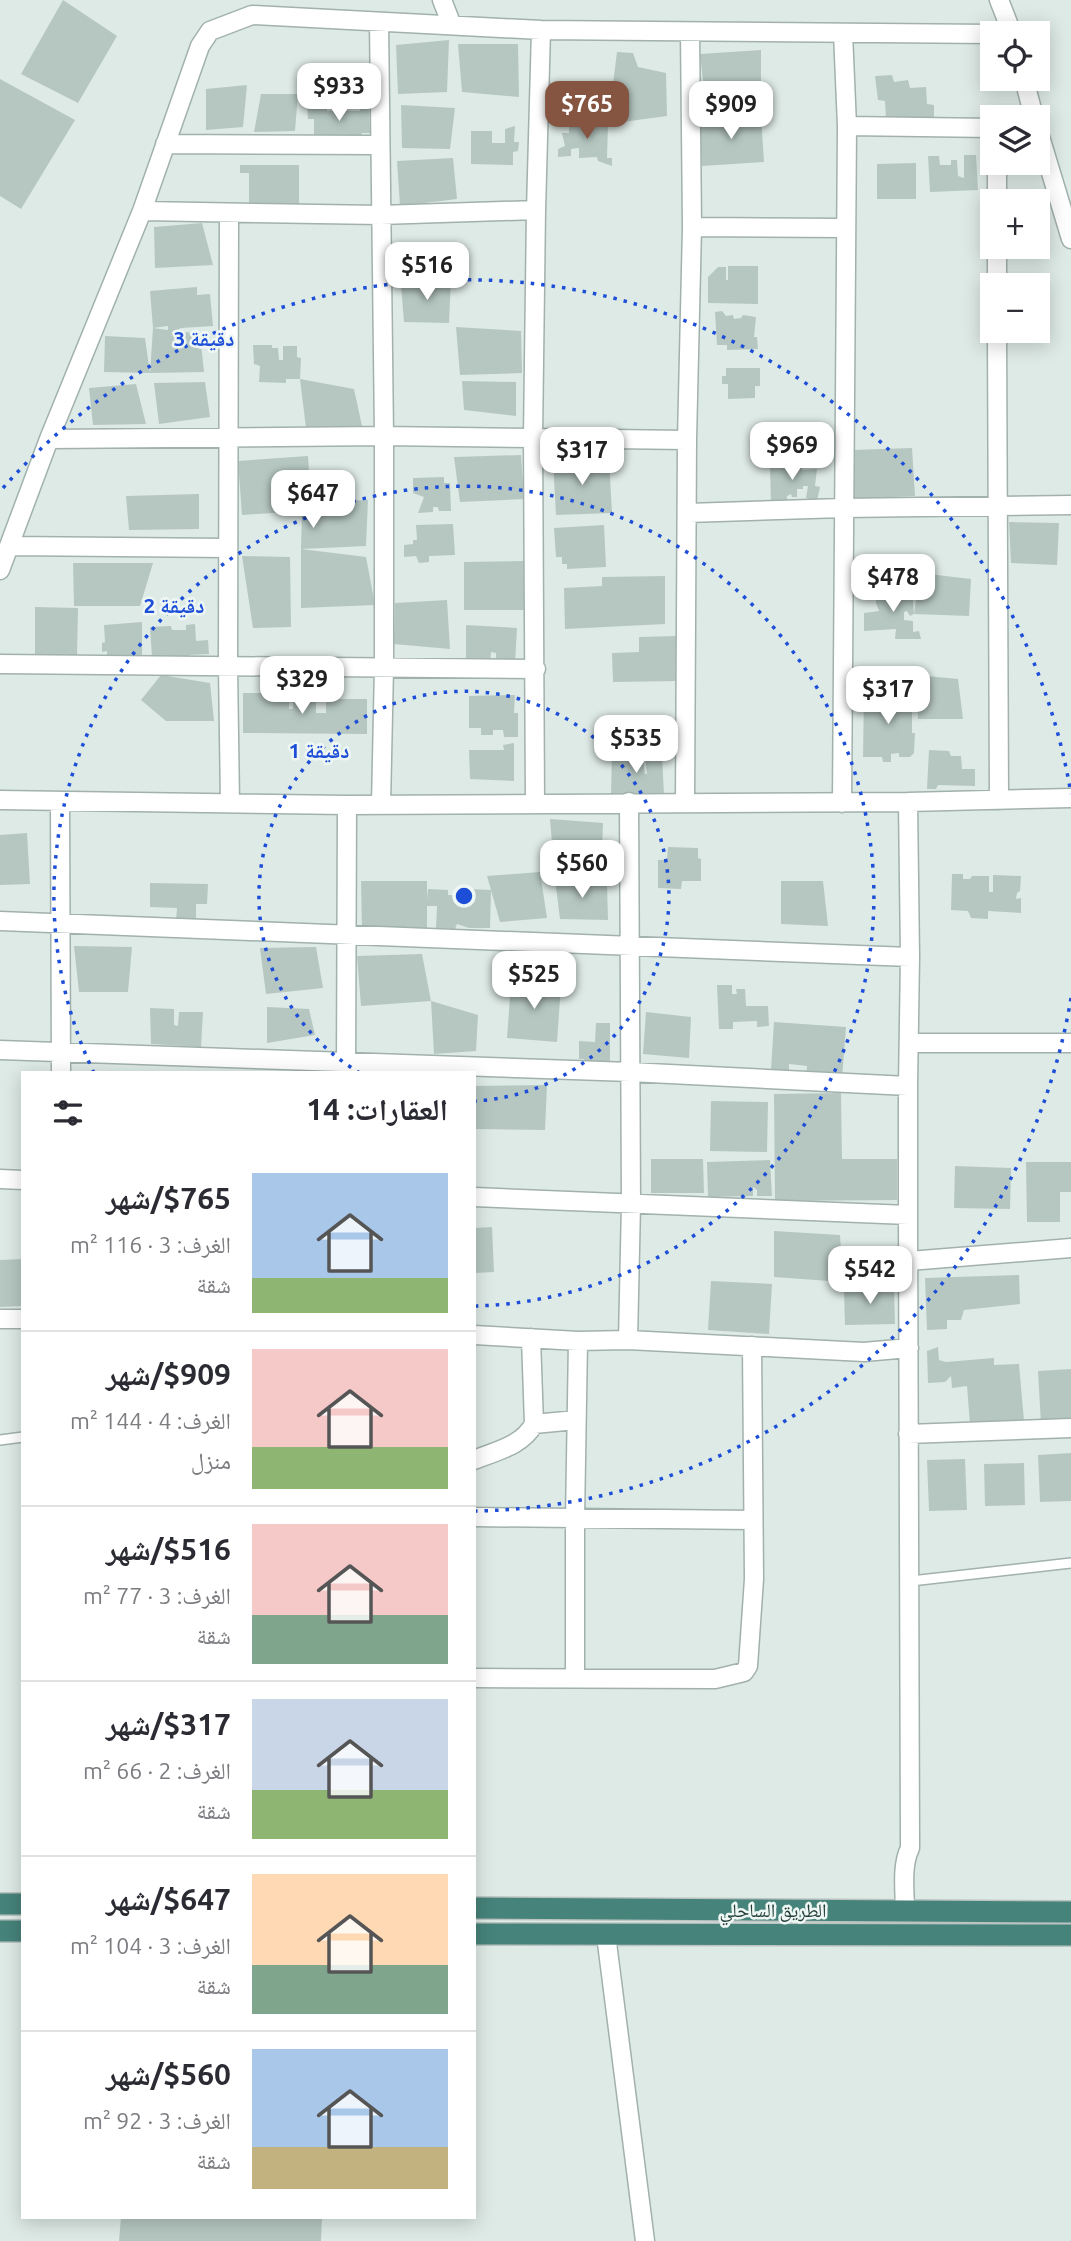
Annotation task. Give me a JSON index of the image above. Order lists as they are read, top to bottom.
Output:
{
  "streets": {
    "highway": ["الطريق الساحلي"]
  },
  "page": {
    "map_buttons": ["+", "−"],
    "price": [
      "$933",
      "$765",
      "$909",
      "$516",
      "$969",
      "$317",
      "$647",
      "$478",
      "$329",
      "$317",
      "$535",
      "$560",
      "$525",
      "$542"
    ],
    "heading": "العقارات: 14",
    "list": [
      {
        "name": "$765/شهر",
        "note": "الغرف: 3 · 116 m² · شقة"
      },
      {
        "name": "$909/شهر",
        "note": "الغرف: 4 · 144 m² · منزل"
      },
      {
        "name": "$516/شهر",
        "note": "الغرف: 3 · 77 m² · شقة"
      },
      {
        "name": "$317/شهر",
        "note": "الغرف: 2 · 66 m² · شقة"
      },
      {
        "name": "$647/شهر",
        "note": "الغرف: 3 · 104 m² · شقة"
      },
      {
        "name": "$560/شهر",
        "note": "الغرف: 3 · 92 m² · شقة"
      }
    ]
  },
  "rings": ["3 دقيقة", "2 دقيقة", "1 دقيقة"]
}
